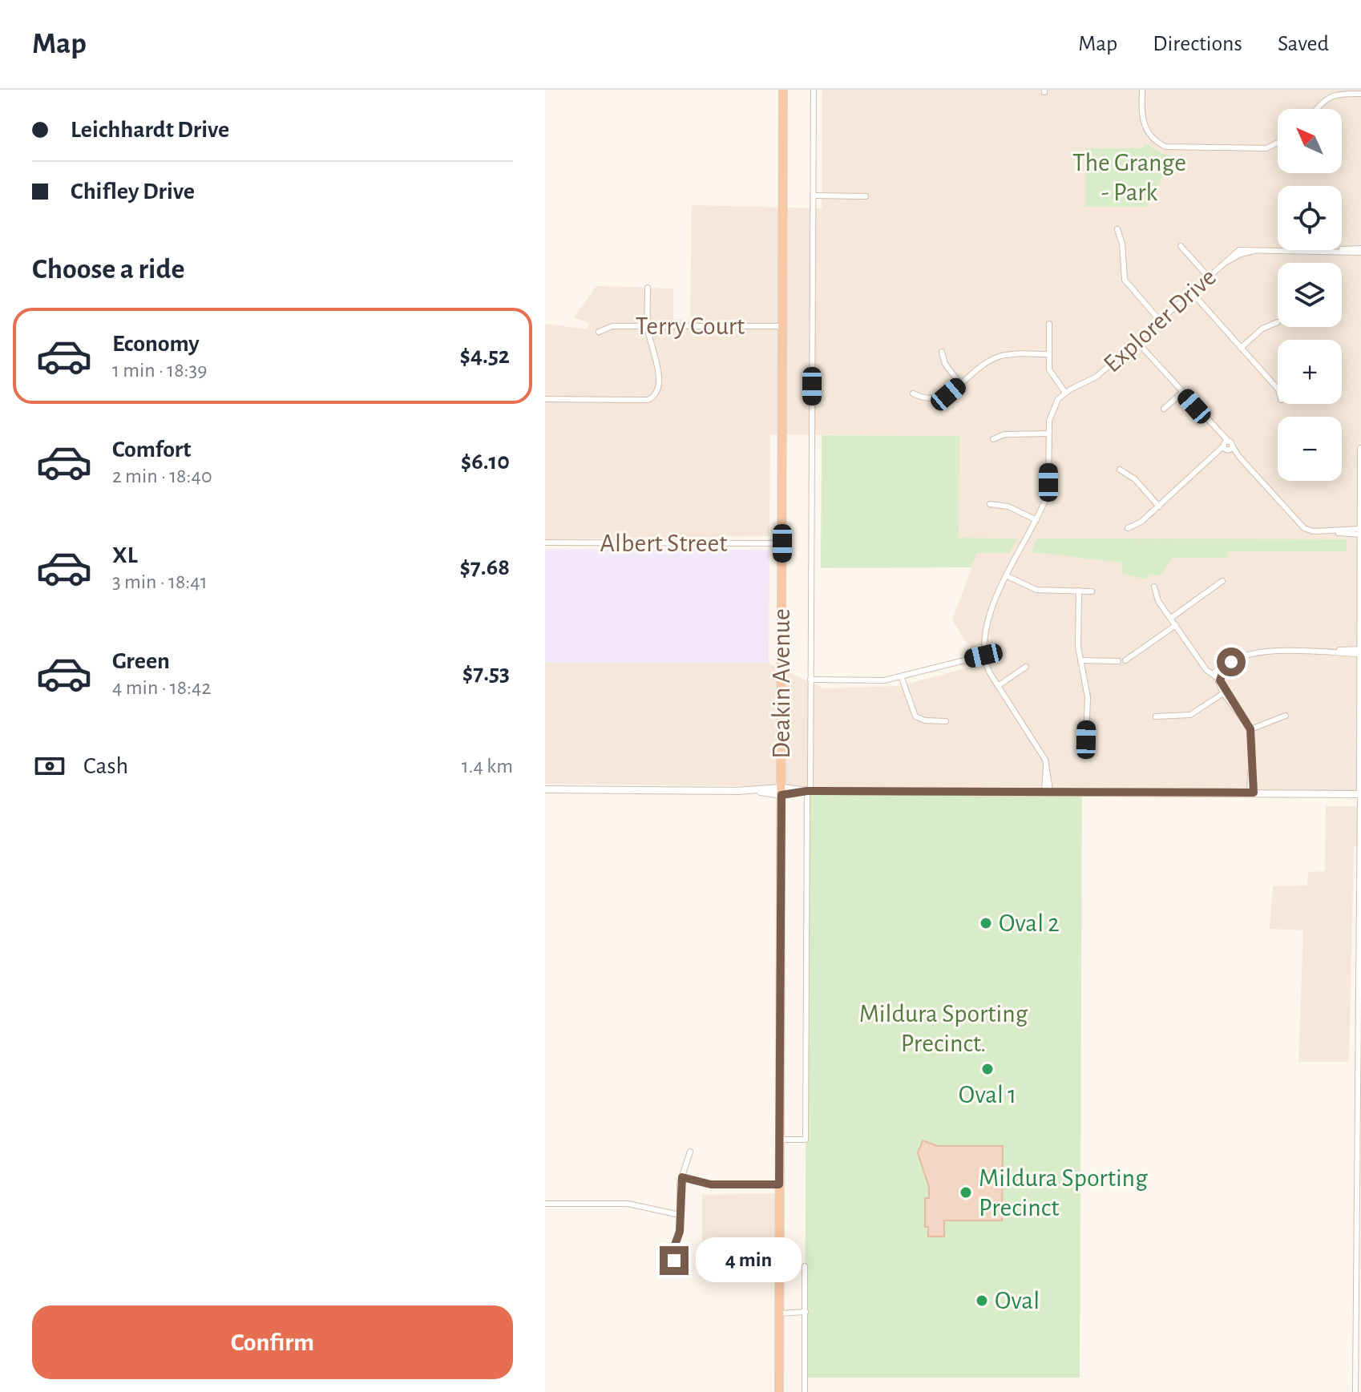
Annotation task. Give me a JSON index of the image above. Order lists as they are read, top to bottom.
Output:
{
  "streets": {
    "highway": ["Deakin Avenue"],
    "street": ["Explorer Drive", "Terry Court", "Albert Street"]
  },
  "crossings": [
    ["Terry Court", "Deakin Avenue"],
    ["Albert Street", "Deakin Avenue"]
  ],
  "parks": ["The Grange - Park", "Mildura Sporting Precinct."],
  "places": [
    "Oval 2",
    "Oval 1",
    "Mildura Sporting Precinct",
    "Oval"
  ],
  "north": "top left",
  "page": {
    "header": "Map",
    "nav": ["Map", "Directions", "Saved"],
    "banner": ["Leichhardt Drive", "Chifley Drive"],
    "map_buttons": ["+", "−"],
    "heading": "Choose a ride",
    "list": [
      {
        "name": "Economy",
        "note": "1 min · 18:39",
        "value": "$4.52"
      },
      {
        "name": "Comfort",
        "note": "2 min · 18:40",
        "value": "$6.10"
      },
      {
        "name": "XL",
        "note": "3 min · 18:41",
        "value": "$7.68"
      },
      {
        "name": "Green",
        "note": "4 min · 18:42",
        "value": "$7.53"
      }
    ],
    "pay": ["Cash", "1.4 km"],
    "bubble": "4 min",
    "buttons": "Confirm"
  }
}
